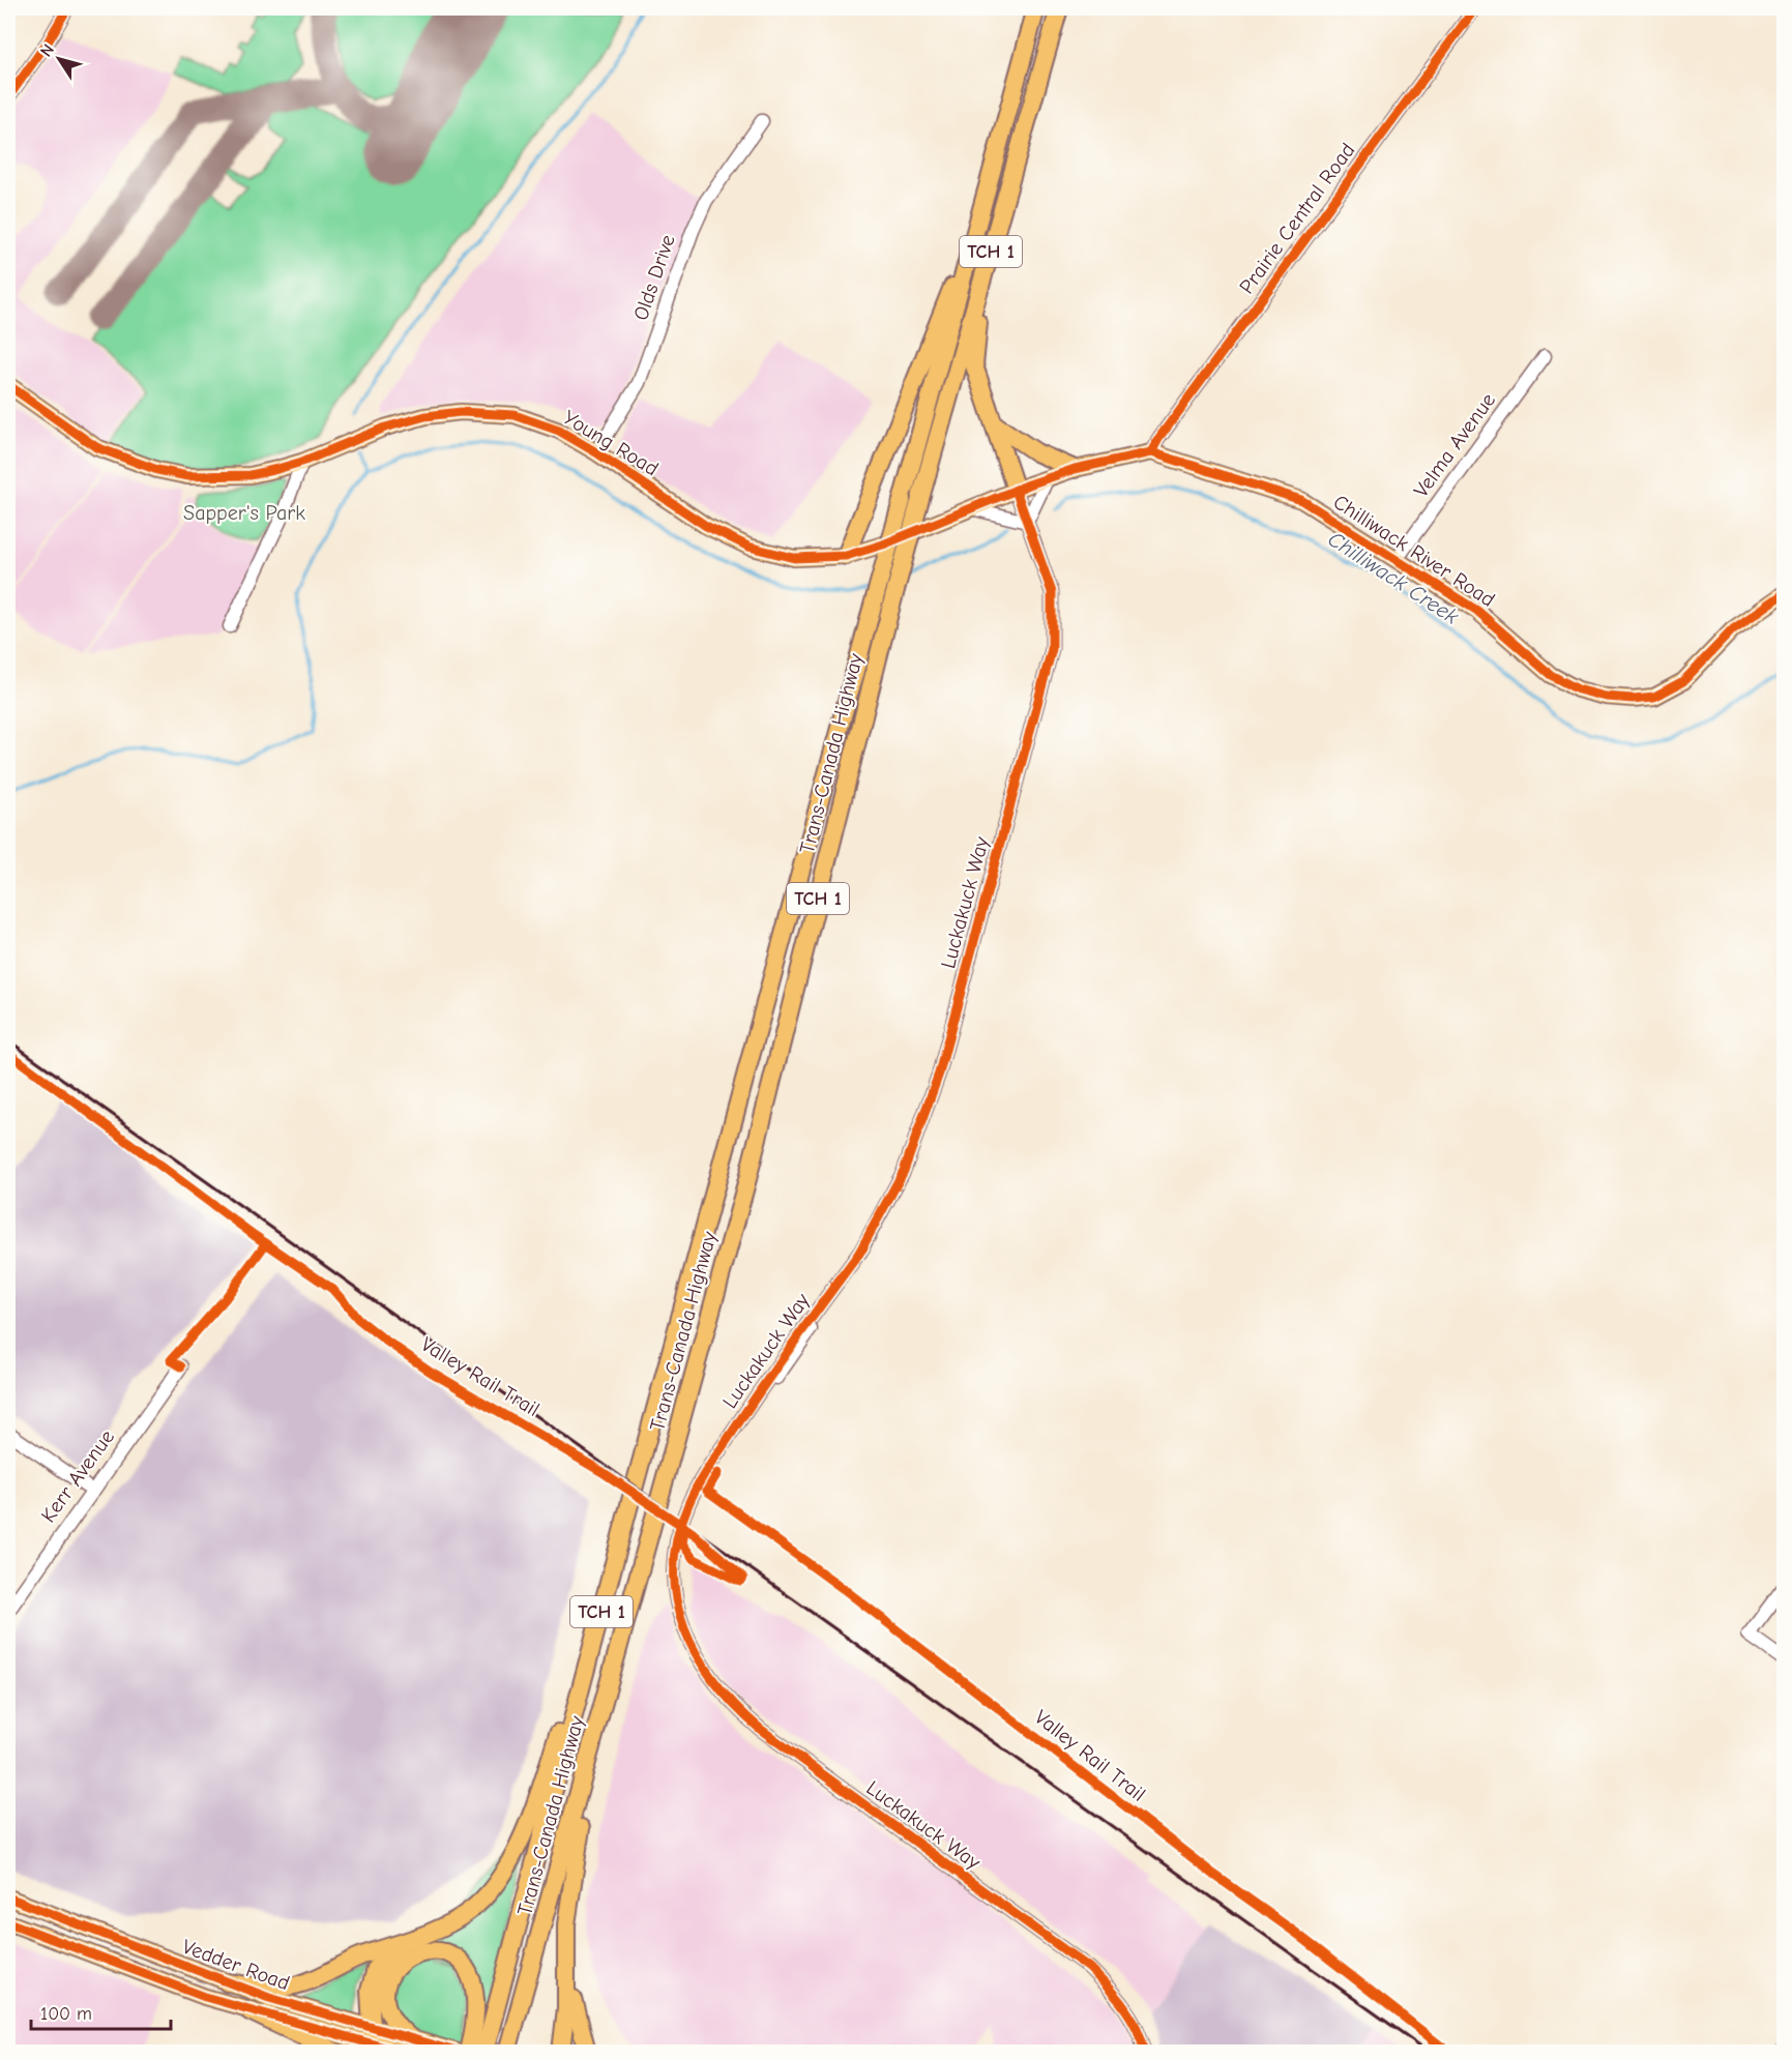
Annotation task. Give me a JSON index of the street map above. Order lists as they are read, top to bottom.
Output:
{
  "streets": {
    "highway": ["TCH 1", "Trans-Canada Highway"],
    "main road": ["Young Road", "Chilliwack River Road", "Vedder Road"],
    "street": [
      "Prairie Central Road",
      "Olds Drive",
      "Velma Avenue",
      "Luckakuck Way",
      "Kerr Avenue"
    ],
    "cycle path": ["Valley Rail Trail"]
  },
  "crossings": [
    ["Prairie Central Road", "Chilliwack River Road"],
    ["TCH 1", "Trans-Canada Highway"],
    ["Olds Drive", "Young Road"],
    ["Young Road", "Chilliwack River Road"],
    ["Young Road", "Luckakuck Way"],
    ["Velma Avenue", "Chilliwack River Road"],
    ["Chilliwack River Road", "Luckakuck Way"]
  ],
  "water": ["Chilliwack Creek"],
  "parks": ["Sapper's Park"],
  "scale_bar": "100 m",
  "north": "top left"
}
